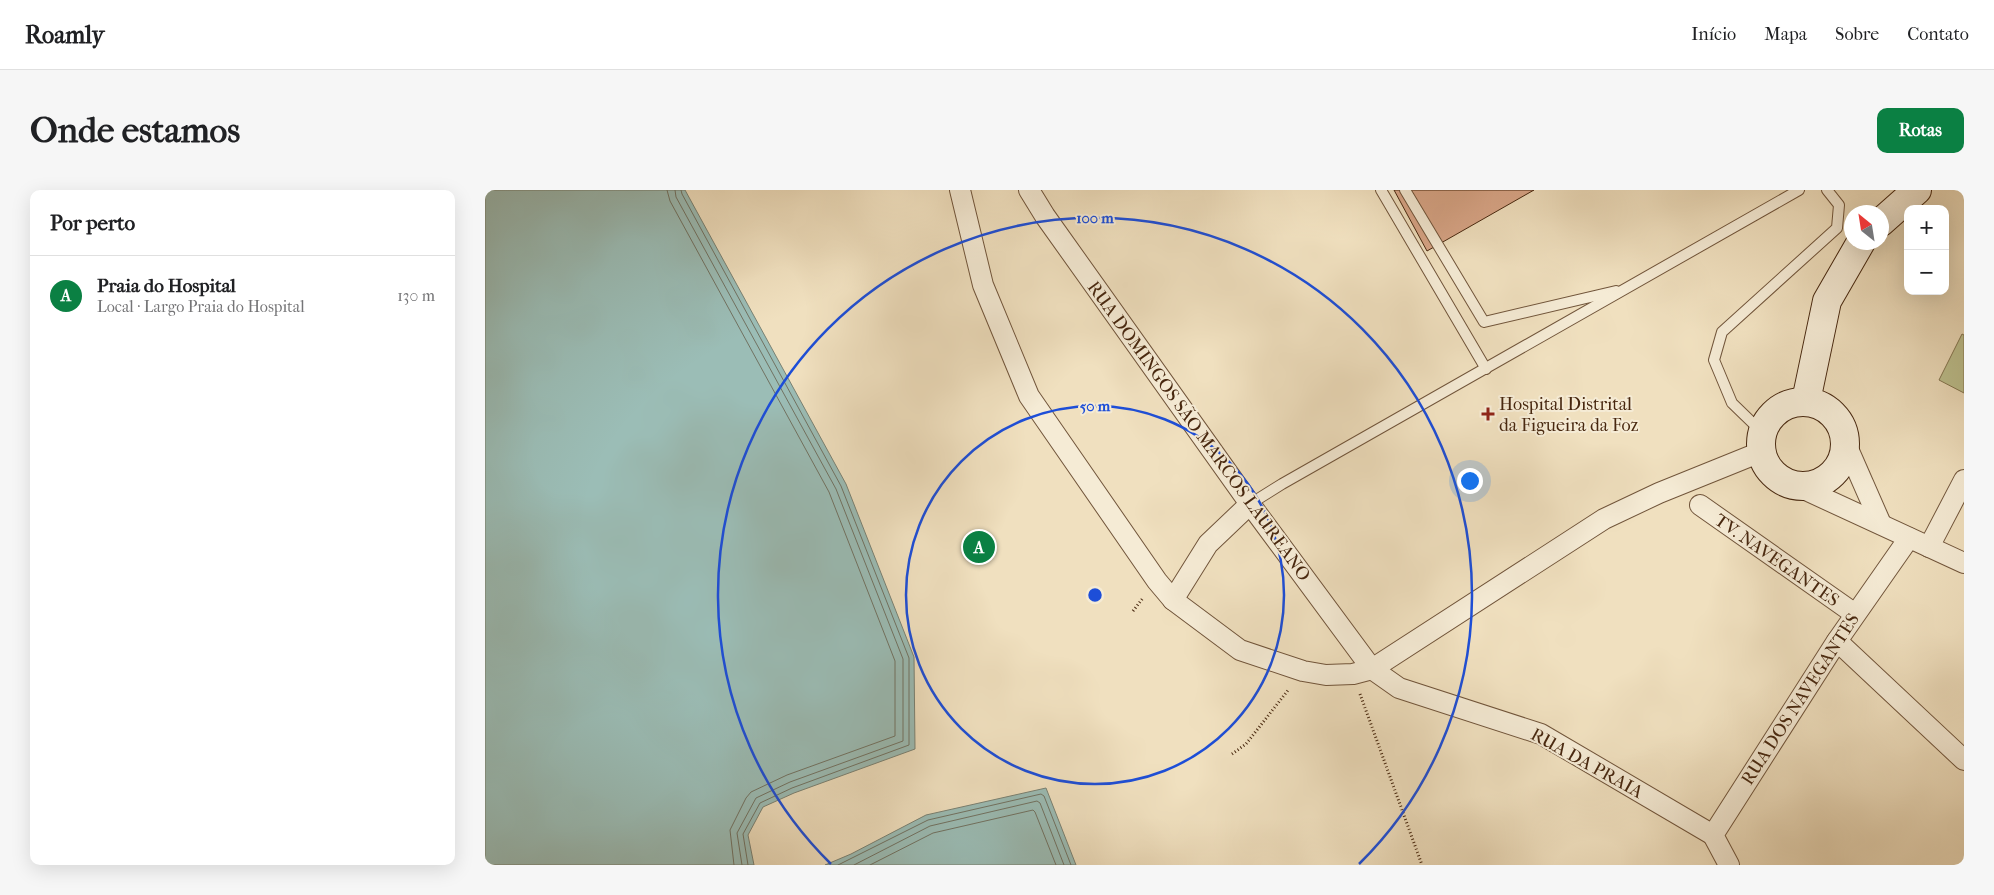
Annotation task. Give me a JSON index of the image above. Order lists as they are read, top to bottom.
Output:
{
  "streets": {
    "street": [
      "RUA DOMINGOS SÃO MARCOS LAUREANO",
      "TV. NAVEGANTES",
      "RUA DOS NAVEGANTES",
      "RUA DA PRAIA"
    ]
  },
  "crossings": [
    ["RUA DOMINGOS SÃO MARCOS LAUREANO", "RUA DA PRAIA"],
    ["TV. NAVEGANTES", "RUA DOS NAVEGANTES"],
    ["RUA DOS NAVEGANTES", "RUA DA PRAIA"]
  ],
  "places": {
    "health": ["Hospital Distrital da Figueira da Foz"]
  },
  "north": "top left",
  "page": {
    "header": "Roamly",
    "nav": [
      "Início",
      "Mapa",
      "Sobre",
      "Contato"
    ],
    "buttons": "Rotas",
    "title": "Onde estamos",
    "heading": "Por perto",
    "map_buttons": ["+", "−"],
    "list": [
      {
        "mark": "A",
        "name": "Praia do Hospital",
        "note": "Local · Largo Praia do Hospital",
        "value": "130 m"
      }
    ],
    "pins": "A"
  },
  "rings": ["100 m", "50 m"]
}
